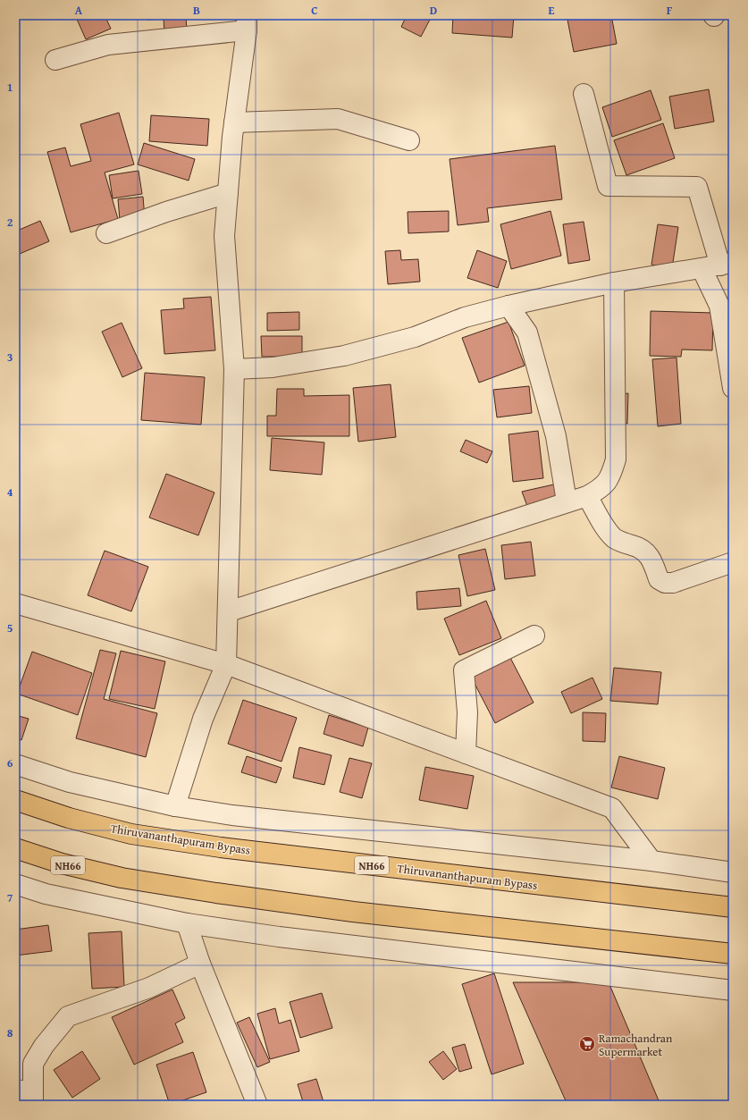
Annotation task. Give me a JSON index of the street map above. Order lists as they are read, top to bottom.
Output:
{
  "streets": {
    "highway": ["Thiruvananthapuram Bypass", "NH66"]
  },
  "places": {
    "supermarket": ["Ramachandran Supermarket"]
  },
  "grid": {
    "columns": [
      "A",
      "B",
      "C",
      "D",
      "E",
      "F"
    ],
    "rows": [
      "1",
      "2",
      "3",
      "4",
      "5",
      "6",
      "7",
      "8"
    ]
  }
}
